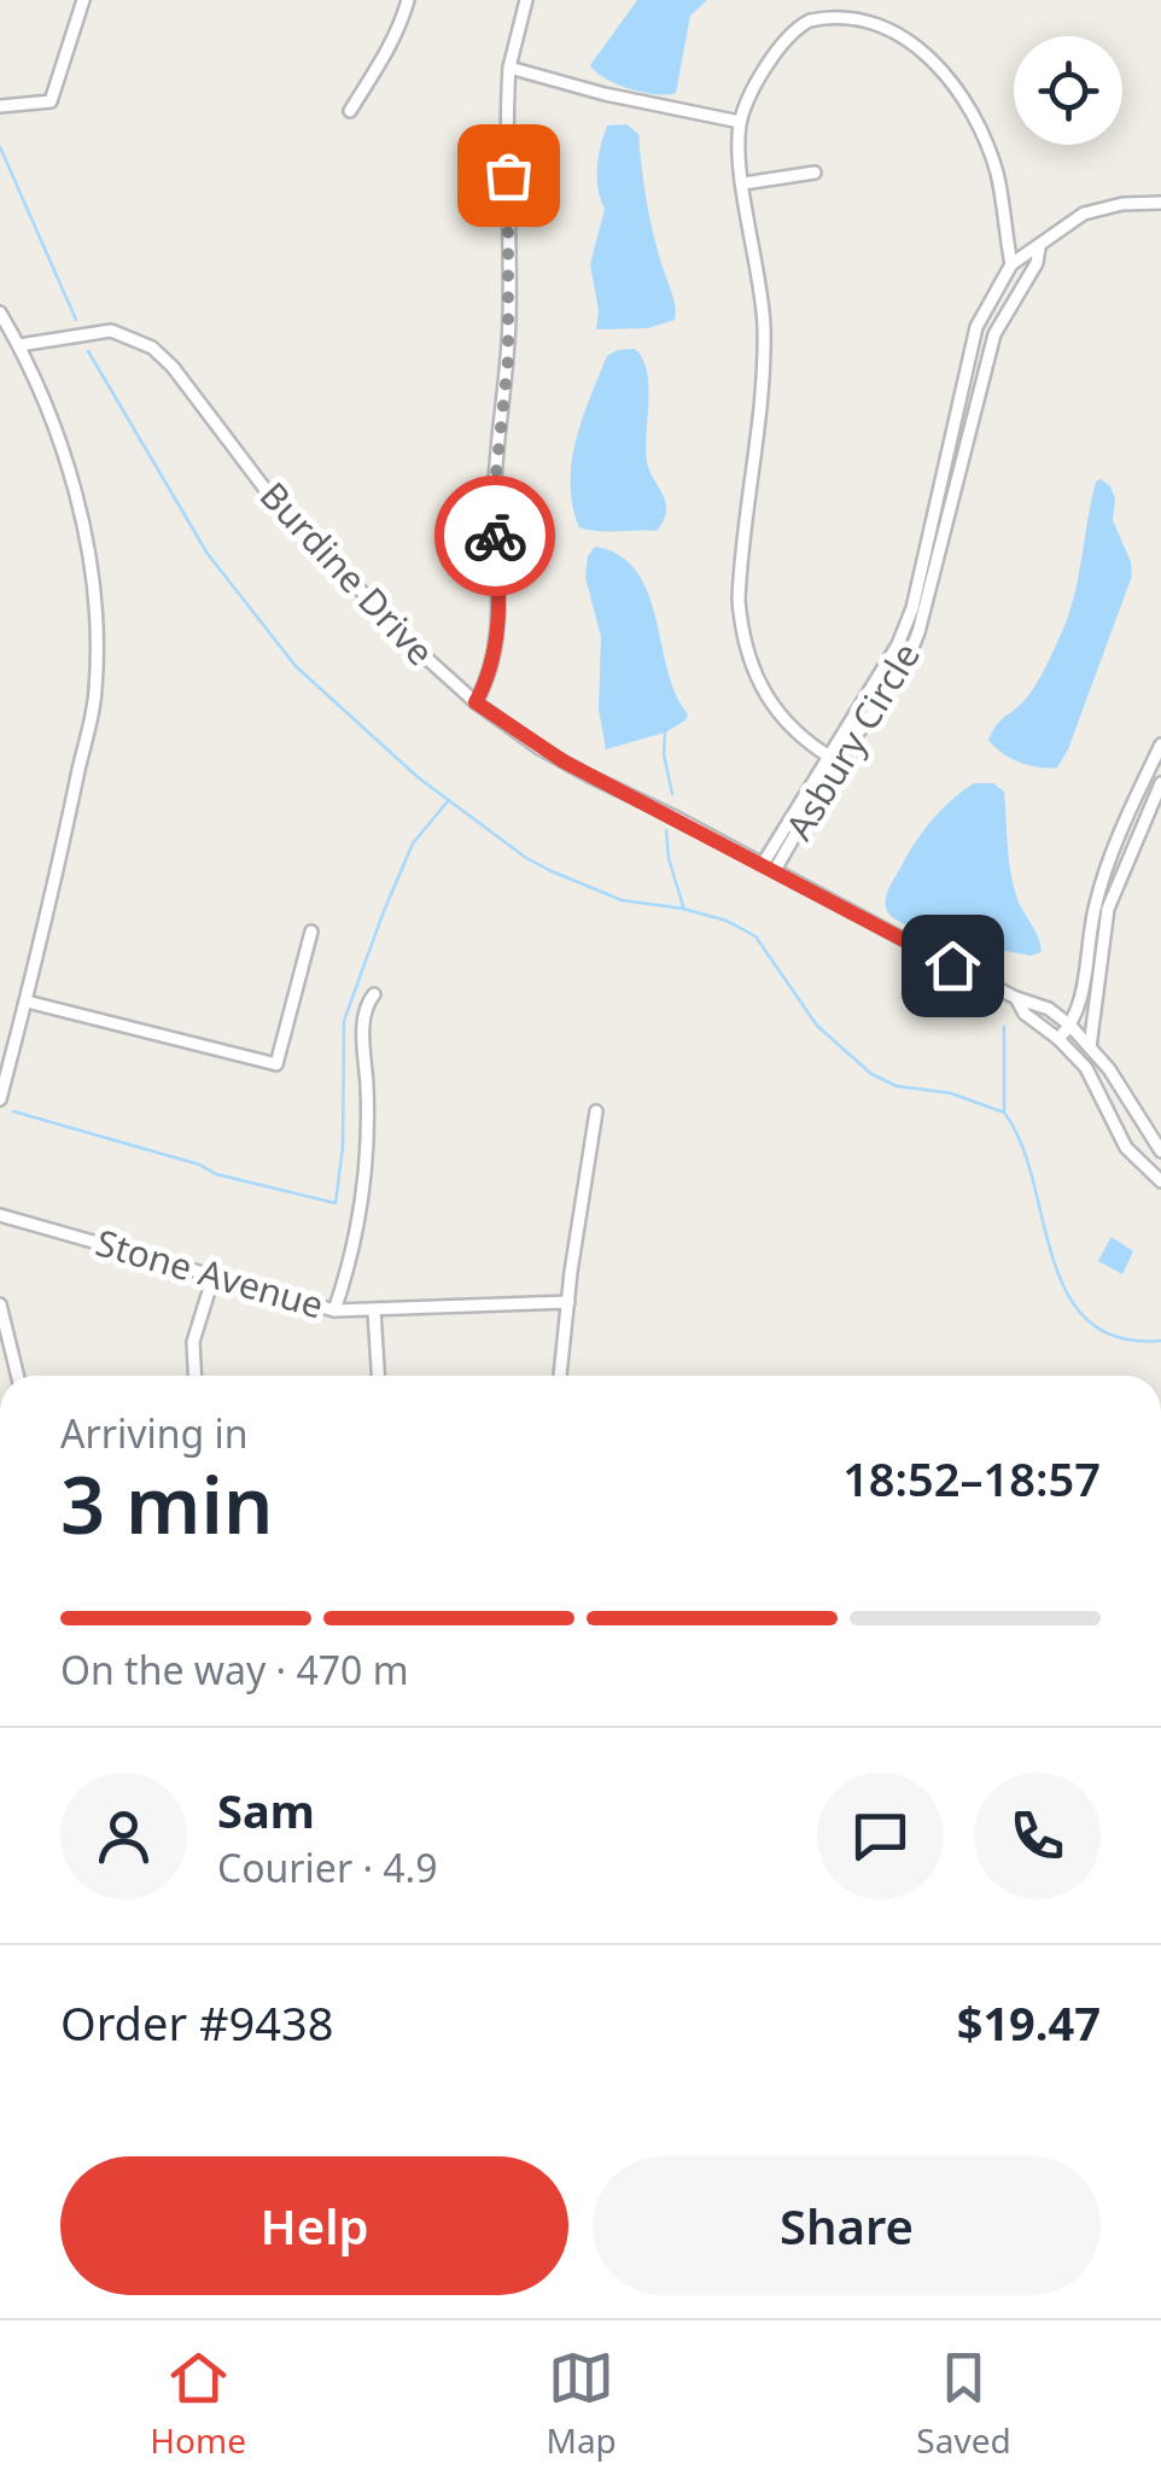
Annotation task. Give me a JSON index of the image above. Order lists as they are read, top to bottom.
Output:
{
  "streets": {
    "street": ["Burdine Drive", "Asbury Circle", "Stone Avenue"]
  },
  "crossings": [
    ["Burdine Drive", "Asbury Circle"]
  ],
  "page": {
    "heading": ["3 min", "Arriving in", "18:52–18:57"],
    "panel": [
      "Sam",
      "Courier · 4.9",
      "Order #9438",
      "$19.47"
    ],
    "bar": "On the way · 470 m",
    "buttons": ["Help", "Share"],
    "tabs": ["Home", "Map", "Saved"]
  }
}
